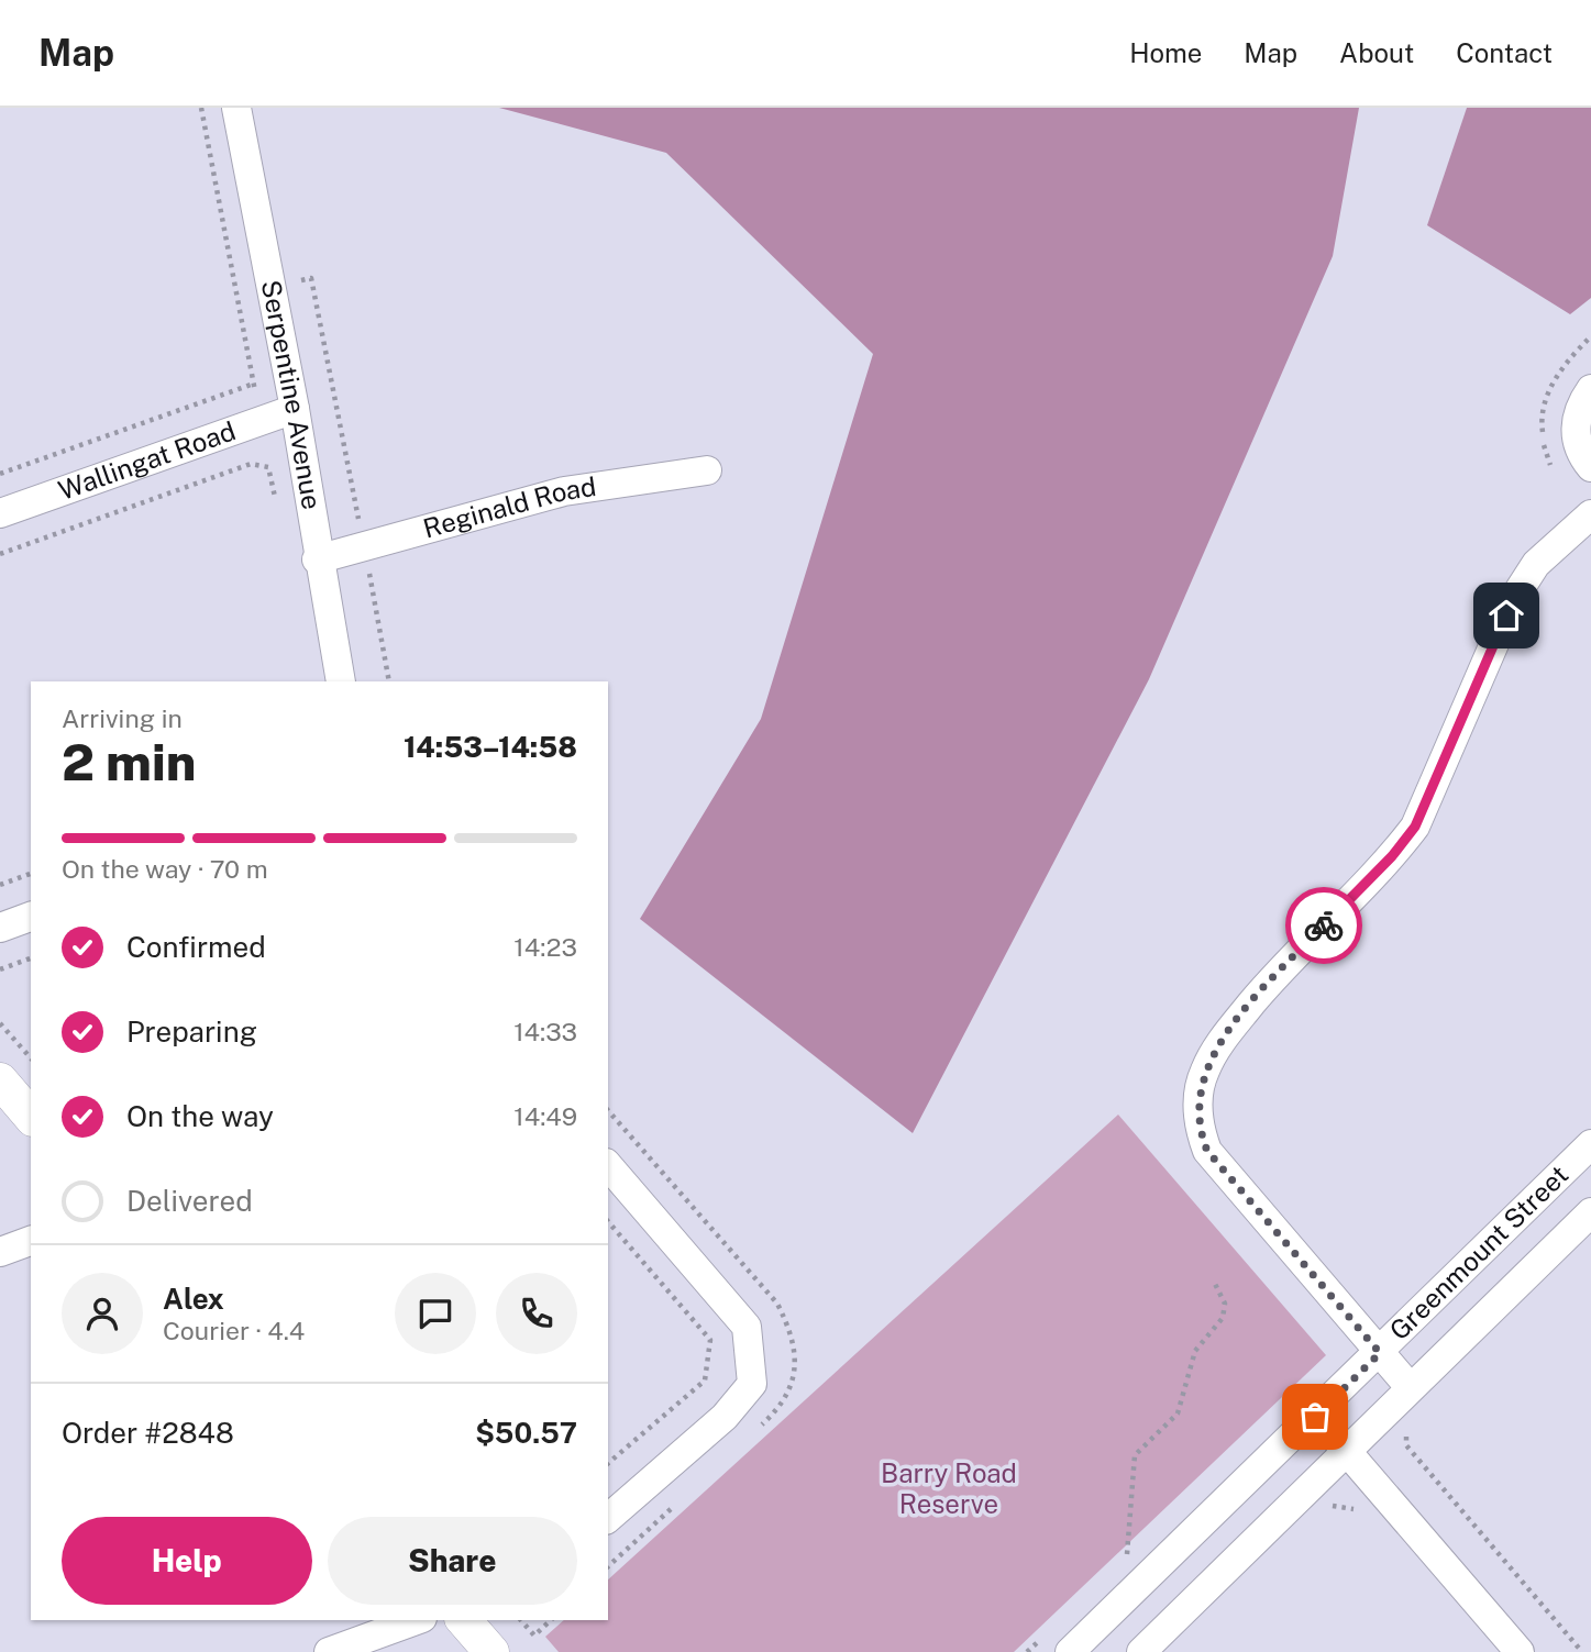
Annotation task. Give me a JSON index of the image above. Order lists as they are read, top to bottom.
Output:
{
  "streets": {
    "street": [
      "Serpentine Avenue",
      "Wallingat Road",
      "Reginald Road",
      "Greenmount Street"
    ]
  },
  "crossings": [
    ["Serpentine Avenue", "Wallingat Road"],
    ["Serpentine Avenue", "Reginald Road"]
  ],
  "parks": ["Barry Road Reserve"],
  "page": {
    "header": "Map",
    "nav": [
      "Home",
      "Map",
      "About",
      "Contact"
    ],
    "heading": ["2 min", "Arriving in", "14:53–14:58"],
    "panel": [
      "Alex",
      "Courier · 4.4",
      "Order #2848",
      "$50.57"
    ],
    "bar": "On the way · 70 m",
    "list": [
      ["Confirmed", "14:23"],
      ["Preparing", "14:33"],
      ["On the way", "14:49"],
      "Delivered"
    ],
    "buttons": ["Help", "Share"]
  }
}
